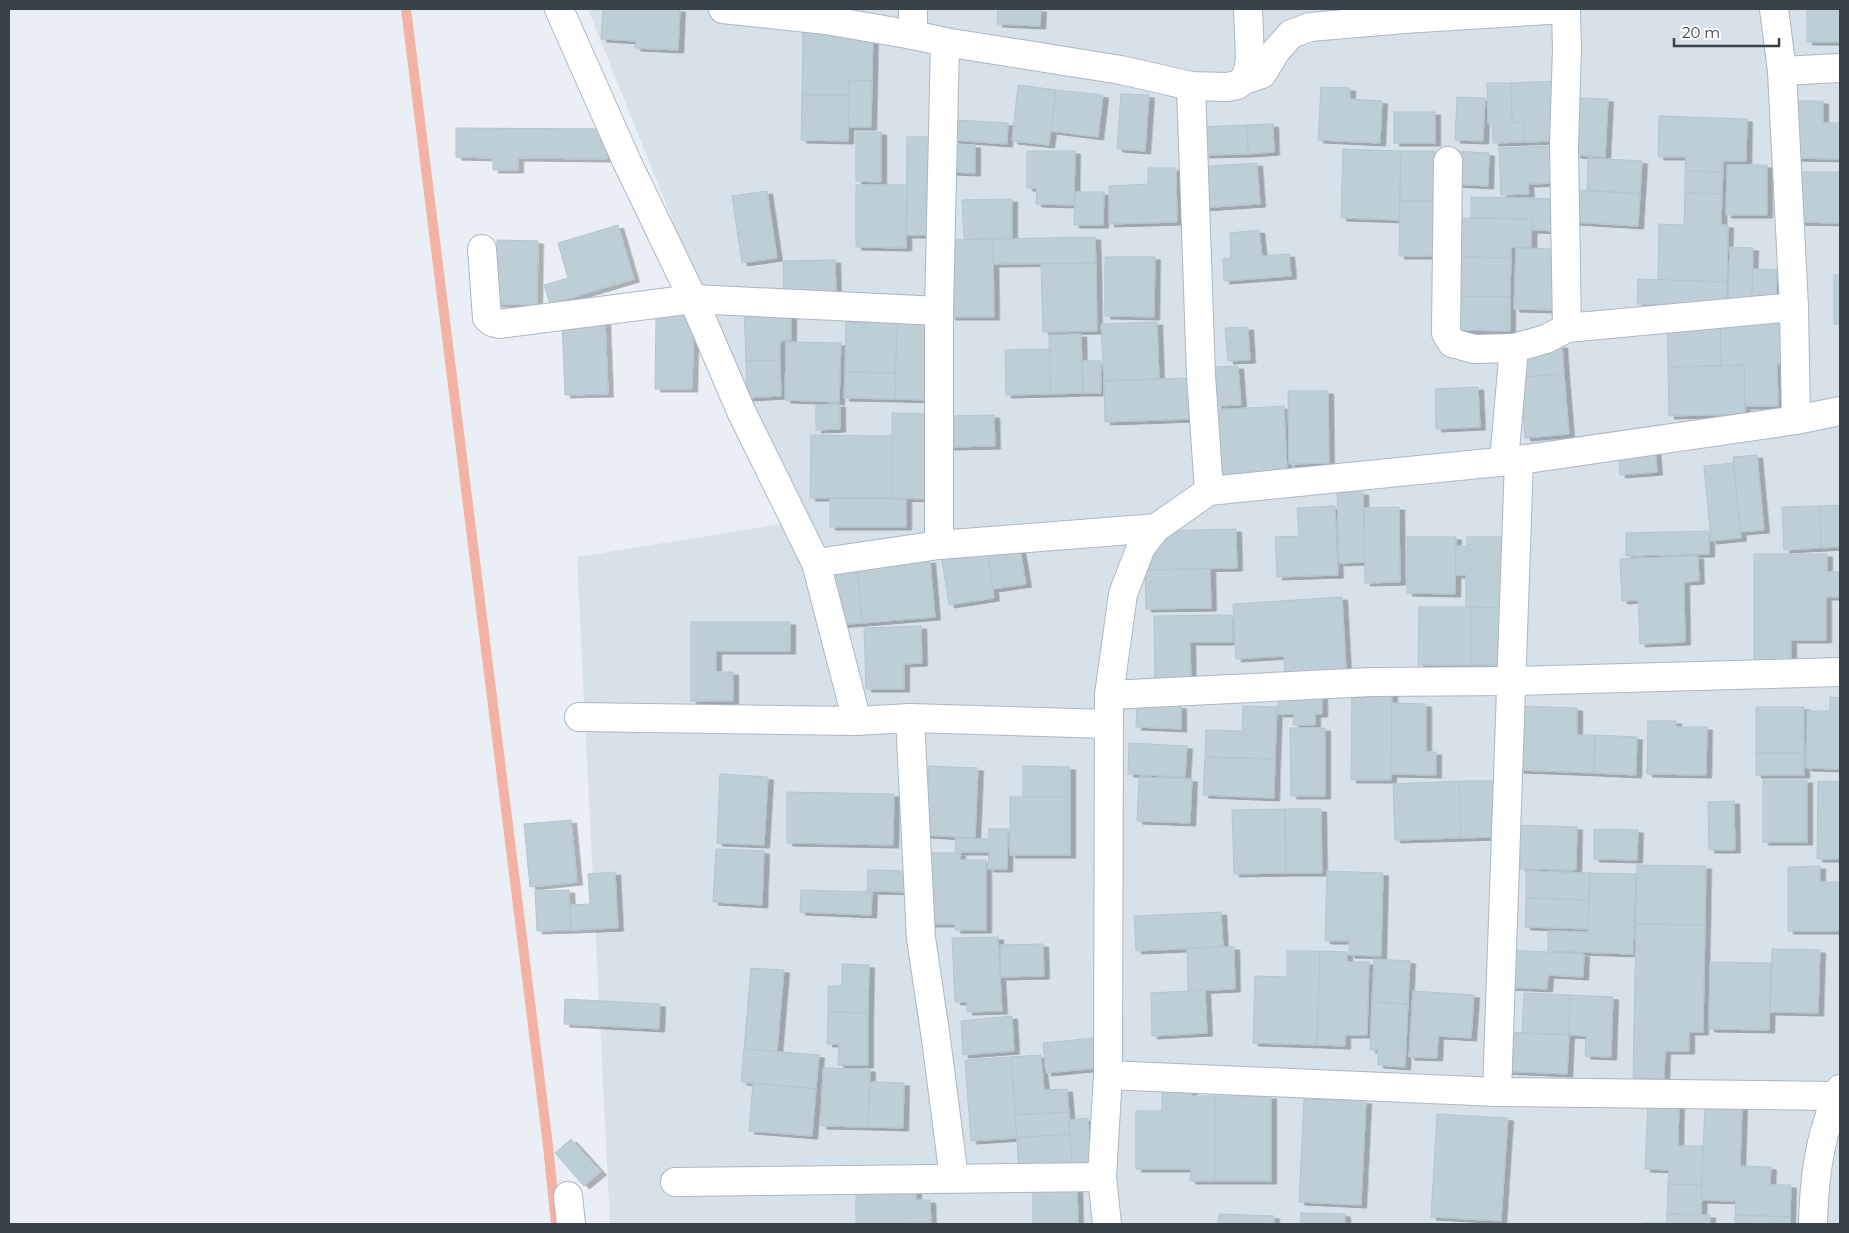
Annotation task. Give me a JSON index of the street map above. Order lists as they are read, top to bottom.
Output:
{
  "scale_bar": "20 m"
}
